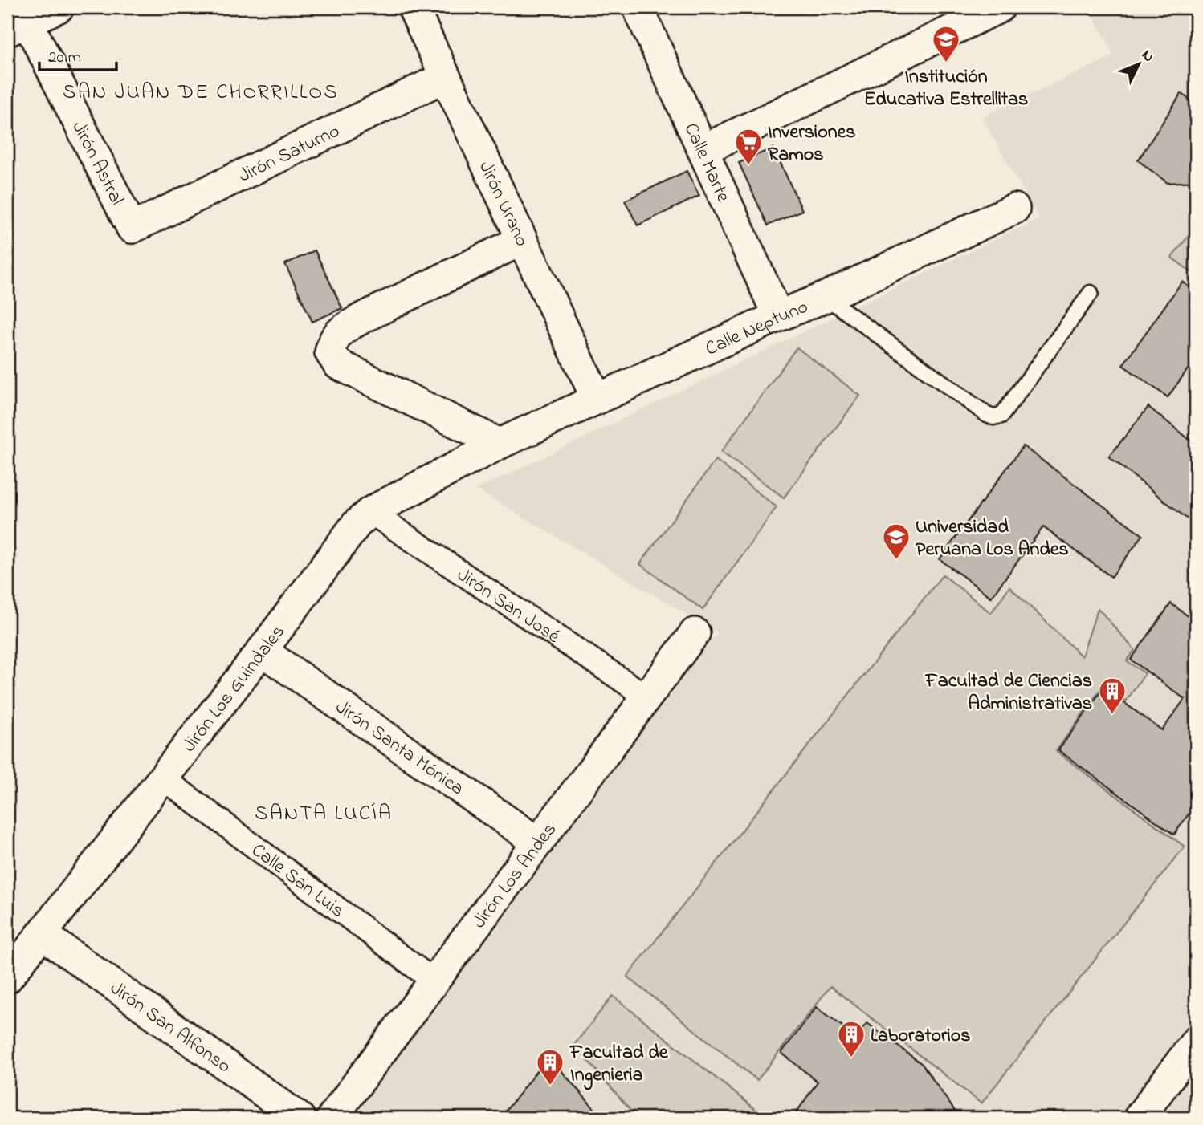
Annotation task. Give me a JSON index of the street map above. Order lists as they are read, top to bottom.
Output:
{
  "streets": {
    "street": [
      "Jirón Saturno",
      "Calle Marte",
      "Jirón Astral",
      "Jirón Urano",
      "Calle Neptuno",
      "Jirón San José",
      "Jirón Los Guindales",
      "Jirón Santa Mónica",
      "Jirón Los Andes",
      "Calle San Luis",
      "Jirón San Alfonso"
    ]
  },
  "crossings": [
    ["Jirón Saturno", "Jirón Astral"],
    ["Jirón Saturno", "Jirón Urano"],
    ["Calle Marte", "Calle Neptuno"],
    ["Jirón Urano", "Calle Neptuno"],
    ["Calle Neptuno", "Jirón Los Guindales"],
    ["Jirón San José", "Jirón Los Guindales"],
    ["Jirón San José", "Jirón Los Andes"],
    ["Jirón Los Guindales", "Jirón Santa Mónica"],
    ["Jirón Los Guindales", "Calle San Luis"],
    ["Jirón Los Guindales", "Jirón San Alfonso"],
    ["Jirón Santa Mónica", "Jirón Los Andes"],
    ["Jirón Los Andes", "Calle San Luis"]
  ],
  "districts": ["SAN JUAN DE CHORRILLOS", "SANTA LUCÍA"],
  "places": {
    "school or university": ["Institución Educativa Estrellitas", "Universidad Peruana Los Andes"],
    "supermarket": ["Inversiones Ramos"],
    "building": ["Facultad de Ciencias Administrativas", "Laboratorios", "Facultad de Ingenieria"]
  },
  "scale_bar": "20 m",
  "north": "top right"
}
